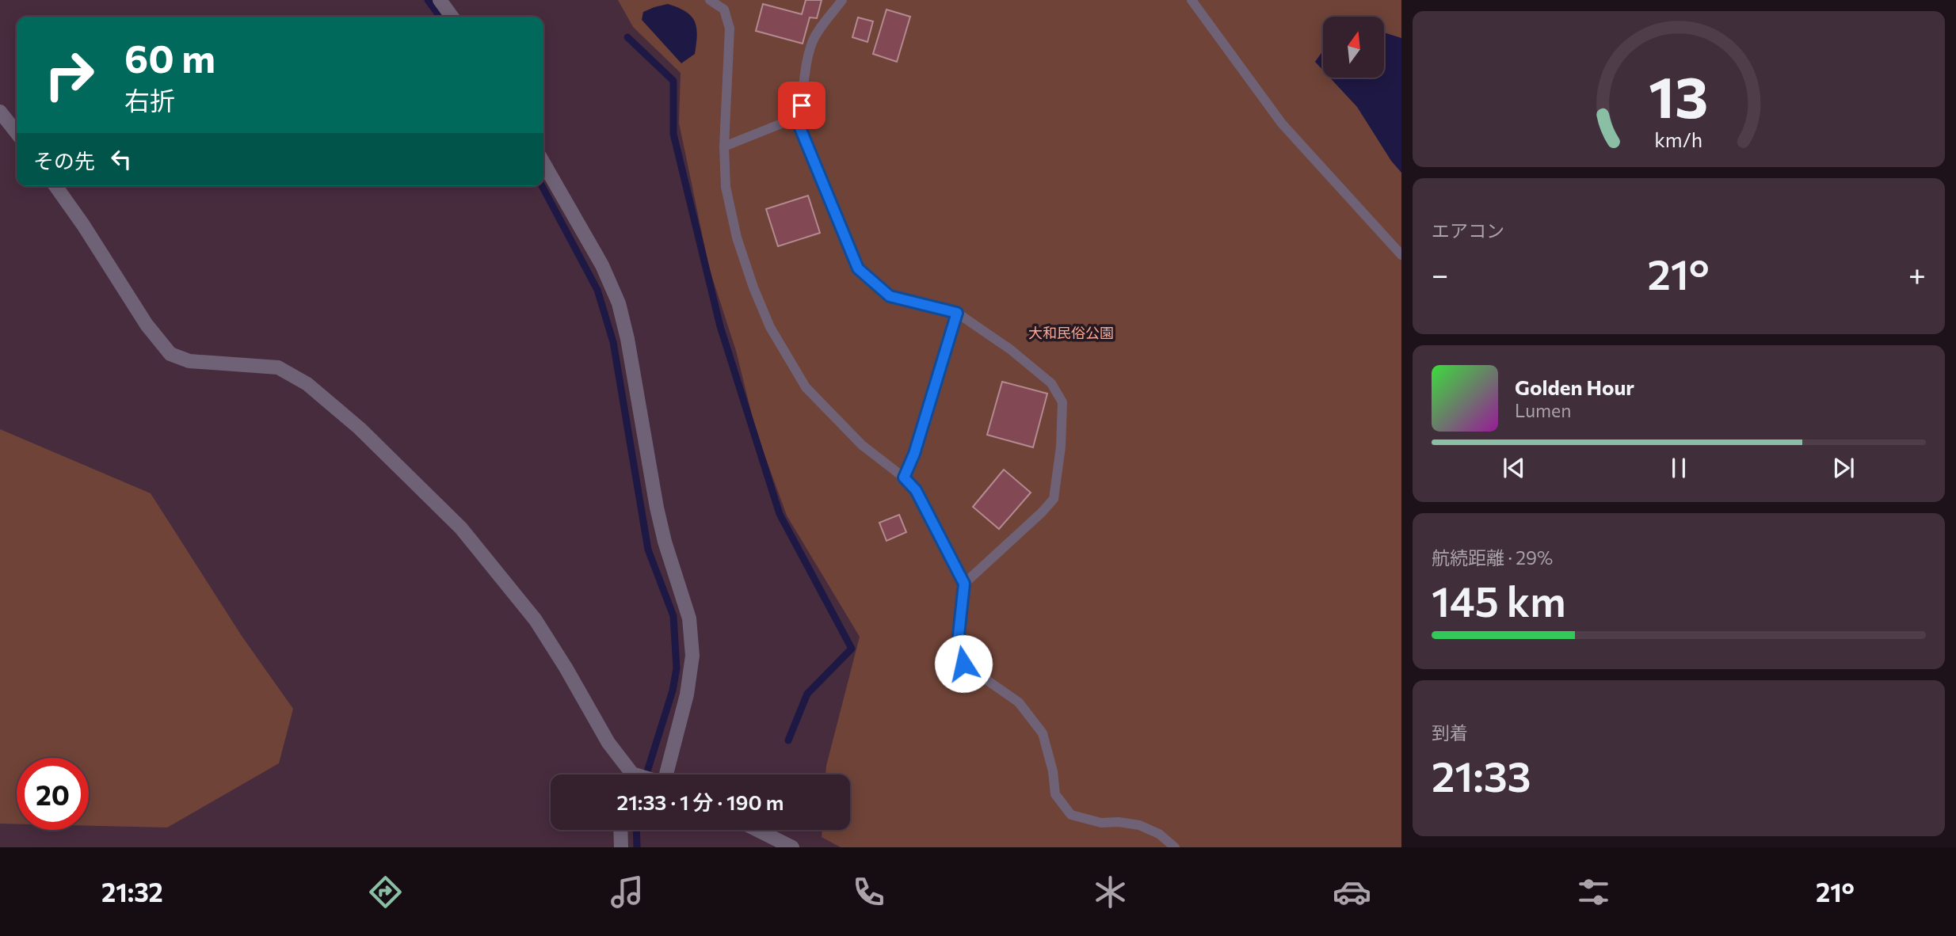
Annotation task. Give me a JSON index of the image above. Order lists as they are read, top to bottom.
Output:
{
  "parks": ["大和民俗公園"],
  "north": "top",
  "page": {
    "turn": ["60 m", "右折"],
    "then": "その先",
    "tile": [
      "エアコン",
      ["航続距離 · 29%", "145 km"],
      ["到着", "21:33"]
    ],
    "heat": ["−", "21°", "+"],
    "song": ["Golden Hour", "Lumen"],
    "limit": "20",
    "trip": "21:33 · 1 分 · 190 m",
    "tabs": ["21:32", "21°"],
    "gauge": ["13", "km/h"]
  }
}
